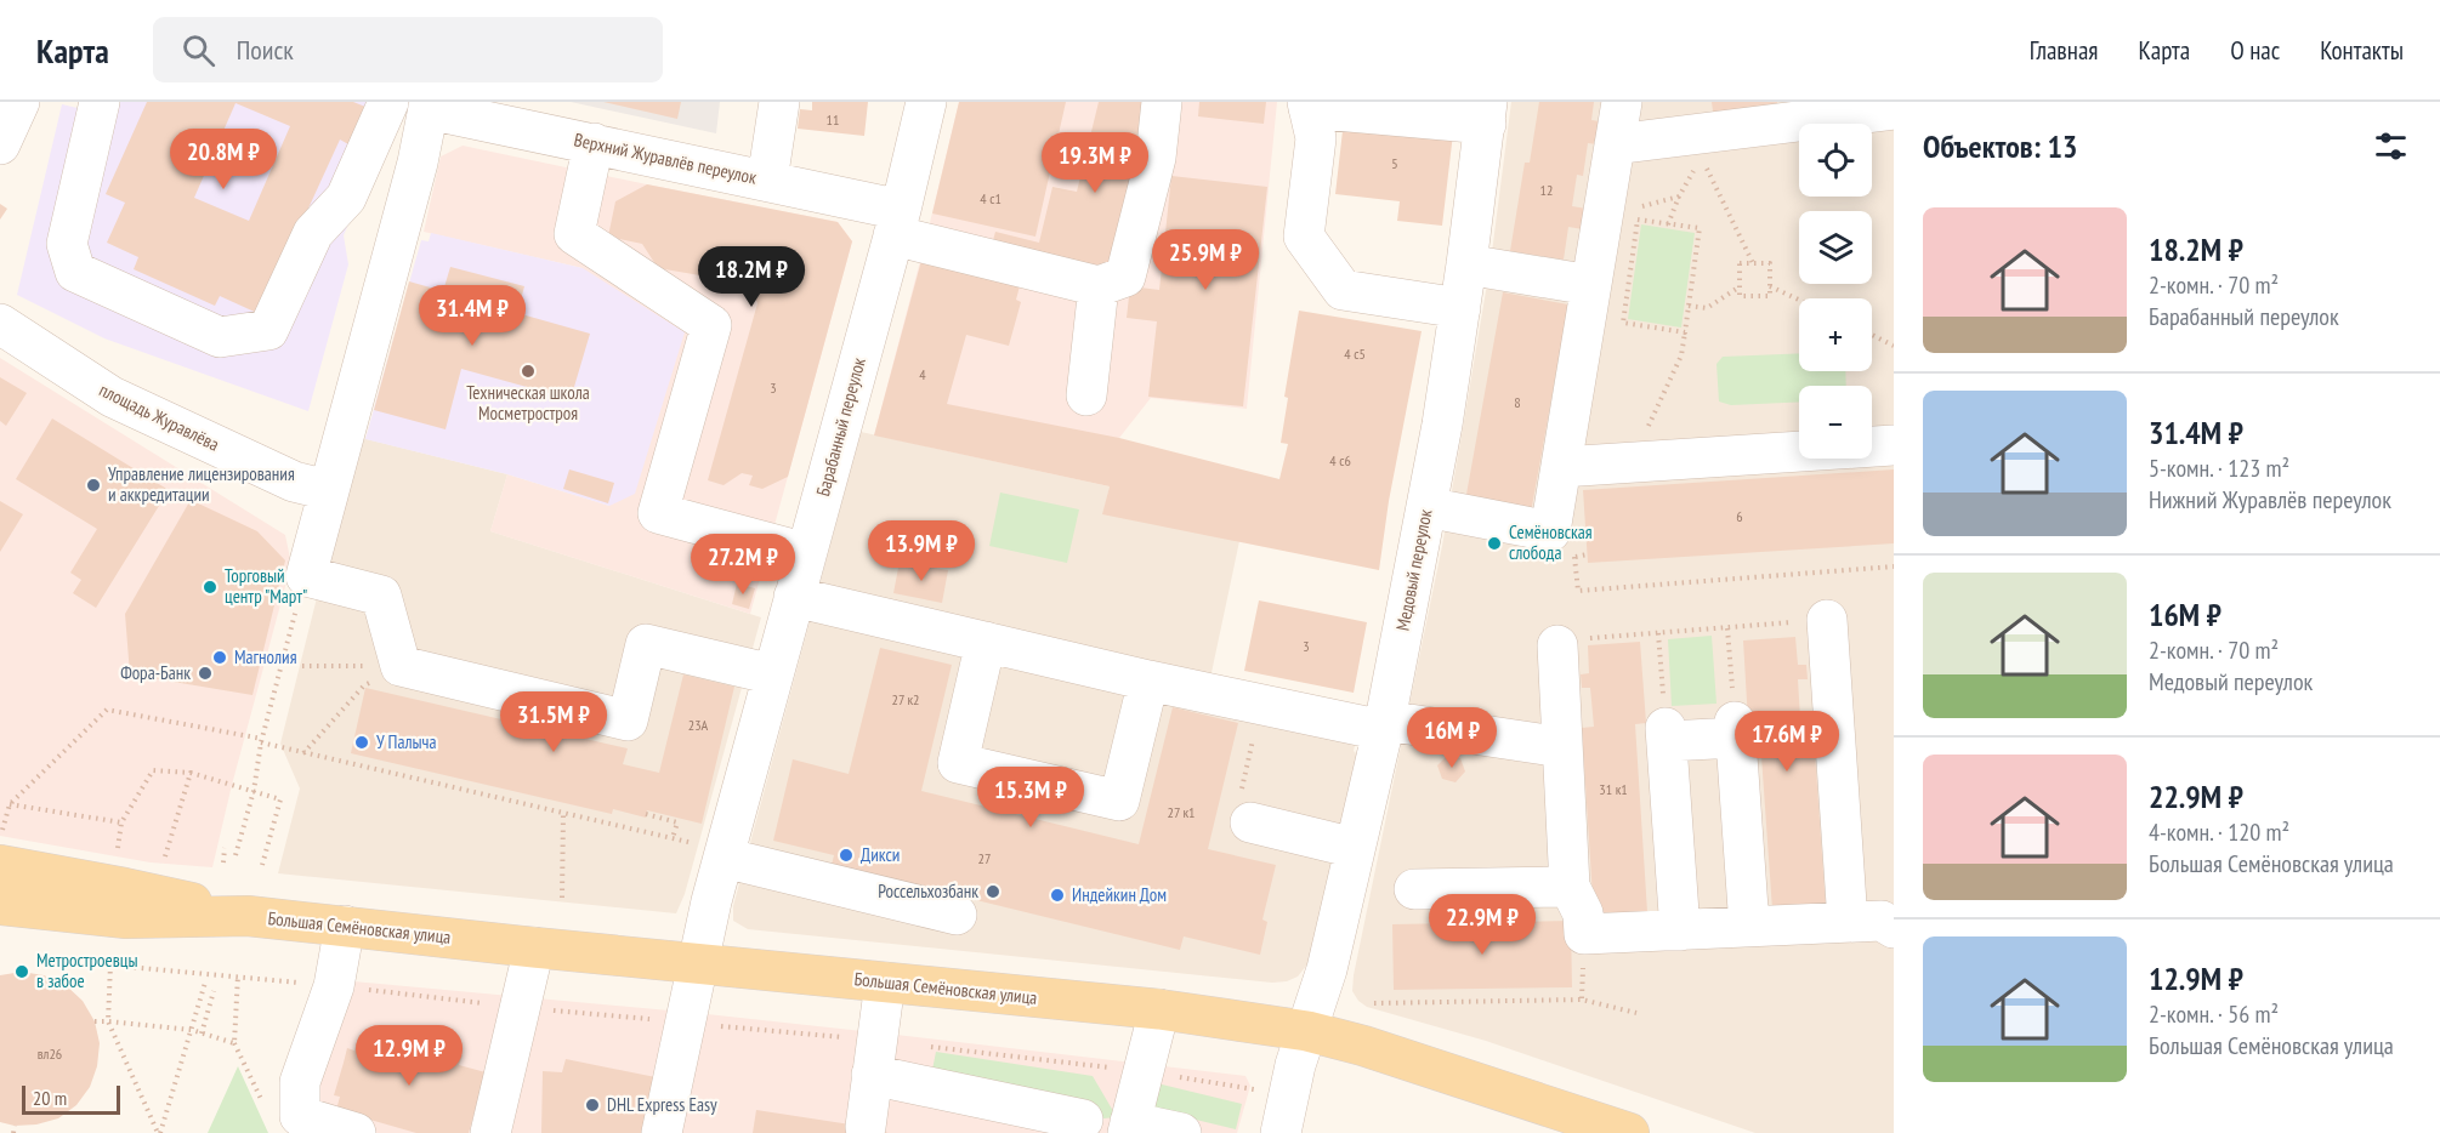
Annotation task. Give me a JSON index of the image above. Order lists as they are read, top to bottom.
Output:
{
  "streets": {
    "main road": ["Большая Семёновская улица"],
    "street": [
      "Верхний Журавлёв переулок",
      "площадь Журавлёва",
      "Барабанный переулок",
      "Медовый переулок"
    ]
  },
  "crossings": [
    ["Верхний Журавлёв переулок", "Барабанный переулок"],
    ["Барабанный переулок", "Большая Семёновская улица"],
    ["Медовый переулок", "Большая Семёновская улица"]
  ],
  "places": [
    "Техническая школа Мосметростроя",
    "Управление лицензирования и аккредитации",
    "Семёновская слобода",
    "Торговый центр \"Март\"",
    "Магнолия",
    "Фора-Банк",
    "У Палыча",
    "Дикси",
    "Россельхозбанк",
    "Индейкин Дом",
    "Метростроевцы в забое",
    "DHL Express Easy"
  ],
  "house_numbers": [
    "11",
    "5",
    "12",
    "4 с1",
    "4 с5",
    "4",
    "3",
    "8",
    "4 с6",
    "6",
    "3",
    "27 к2",
    "23А",
    "31 к1",
    "27 к1",
    "27",
    "вл26"
  ],
  "scale_bar": "20 m",
  "page": {
    "header": "Карта",
    "search": "Поиск",
    "nav": [
      "Главная",
      "Карта",
      "О нас",
      "Контакты"
    ],
    "heading": "Объектов: 13",
    "map_buttons": ["+", "−"],
    "price": [
      "20.8M ₽",
      "19.3M ₽",
      "25.9M ₽",
      "18.2M ₽",
      "31.4M ₽",
      "13.9M ₽",
      "27.2M ₽",
      "31.5M ₽",
      "16M ₽",
      "17.6M ₽",
      "15.3M ₽",
      "22.9M ₽",
      "12.9M ₽"
    ],
    "list": [
      {
        "name": "18.2M ₽",
        "note": "2-комн. · 70 m² · Барабанный переулок"
      },
      {
        "name": "31.4M ₽",
        "note": "5-комн. · 123 m² · Нижний Журавлёв переулок"
      },
      {
        "name": "16M ₽",
        "note": "2-комн. · 70 m² · Медовый переулок"
      },
      {
        "name": "22.9M ₽",
        "note": "4-комн. · 120 m² · Большая Семёновская улица"
      },
      {
        "name": "12.9M ₽",
        "note": "2-комн. · 56 m² · Большая Семёновская улица"
      }
    ],
    "scale": "20 m"
  }
}
